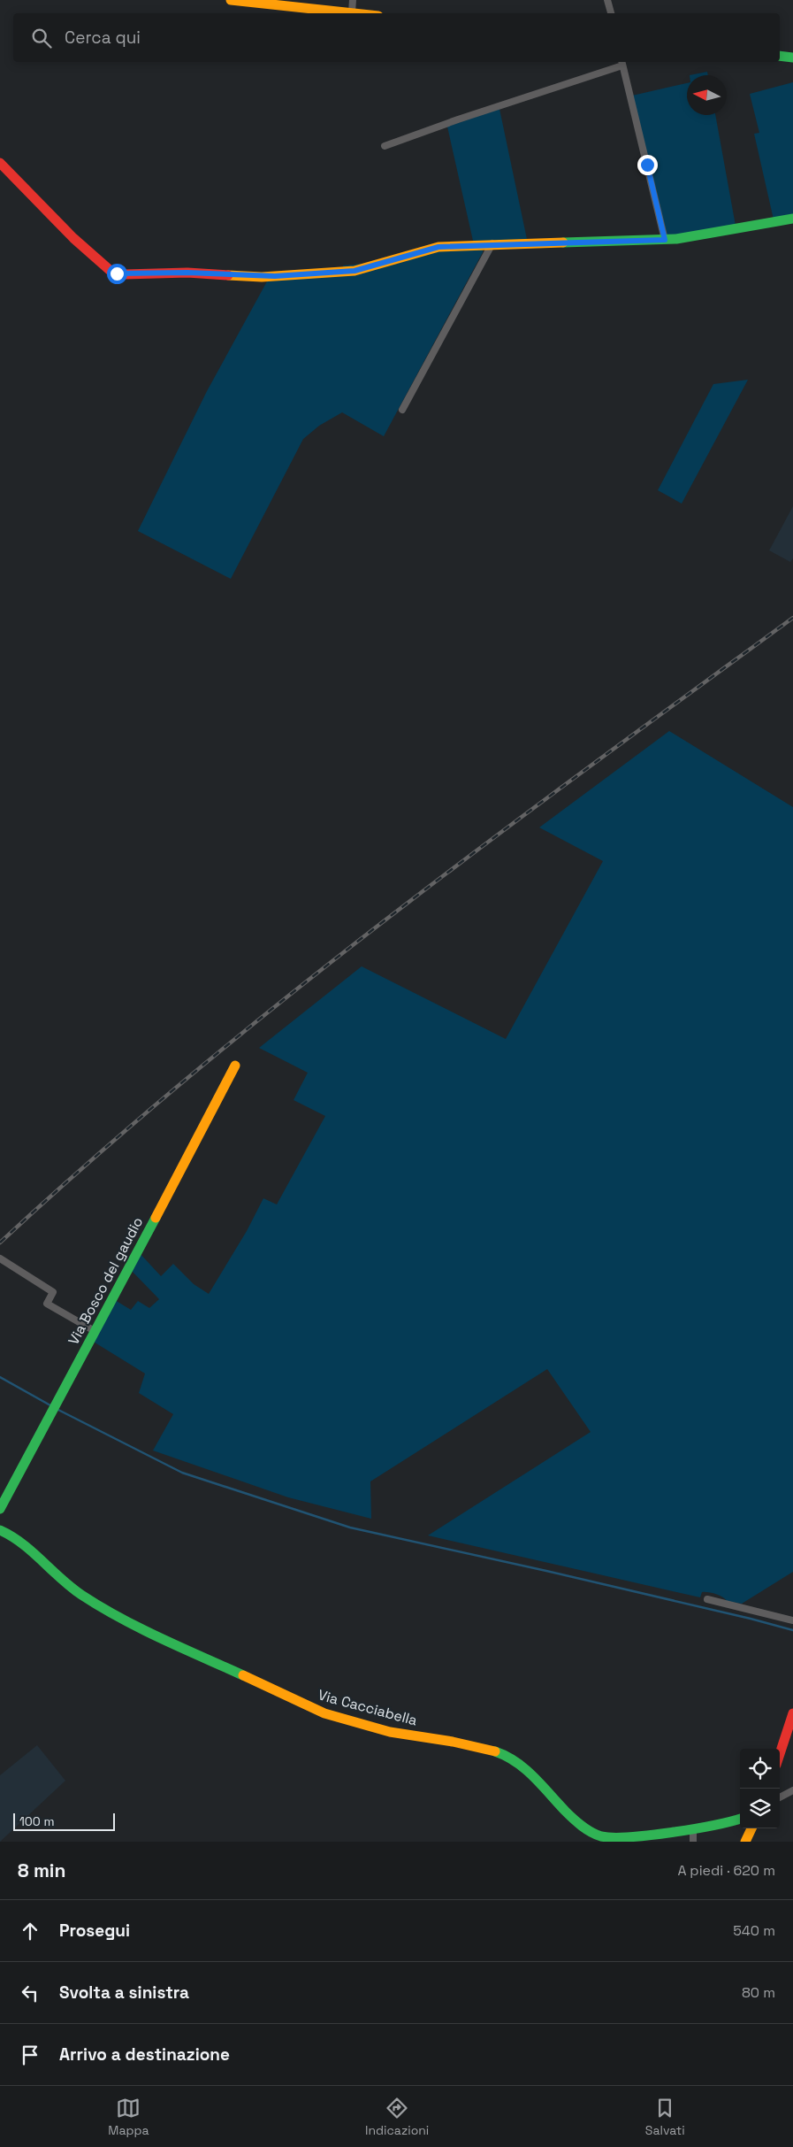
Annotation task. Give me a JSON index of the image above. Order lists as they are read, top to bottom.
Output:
{
  "streets": {
    "main road": ["Via Bosco del gaudio", "Via Cacciabella"]
  },
  "scale_bar": "100 m",
  "north": "left",
  "page": {
    "search": "Cerca qui",
    "scale": "100 m",
    "heading": ["8 min", "A piedi · 620 m"],
    "list": [
      ["Prosegui", "540 m"],
      ["Svolta a sinistra", "80 m"],
      "Arrivo a destinazione"
    ],
    "nav": ["Mappa", "Indicazioni", "Salvati"]
  }
}
